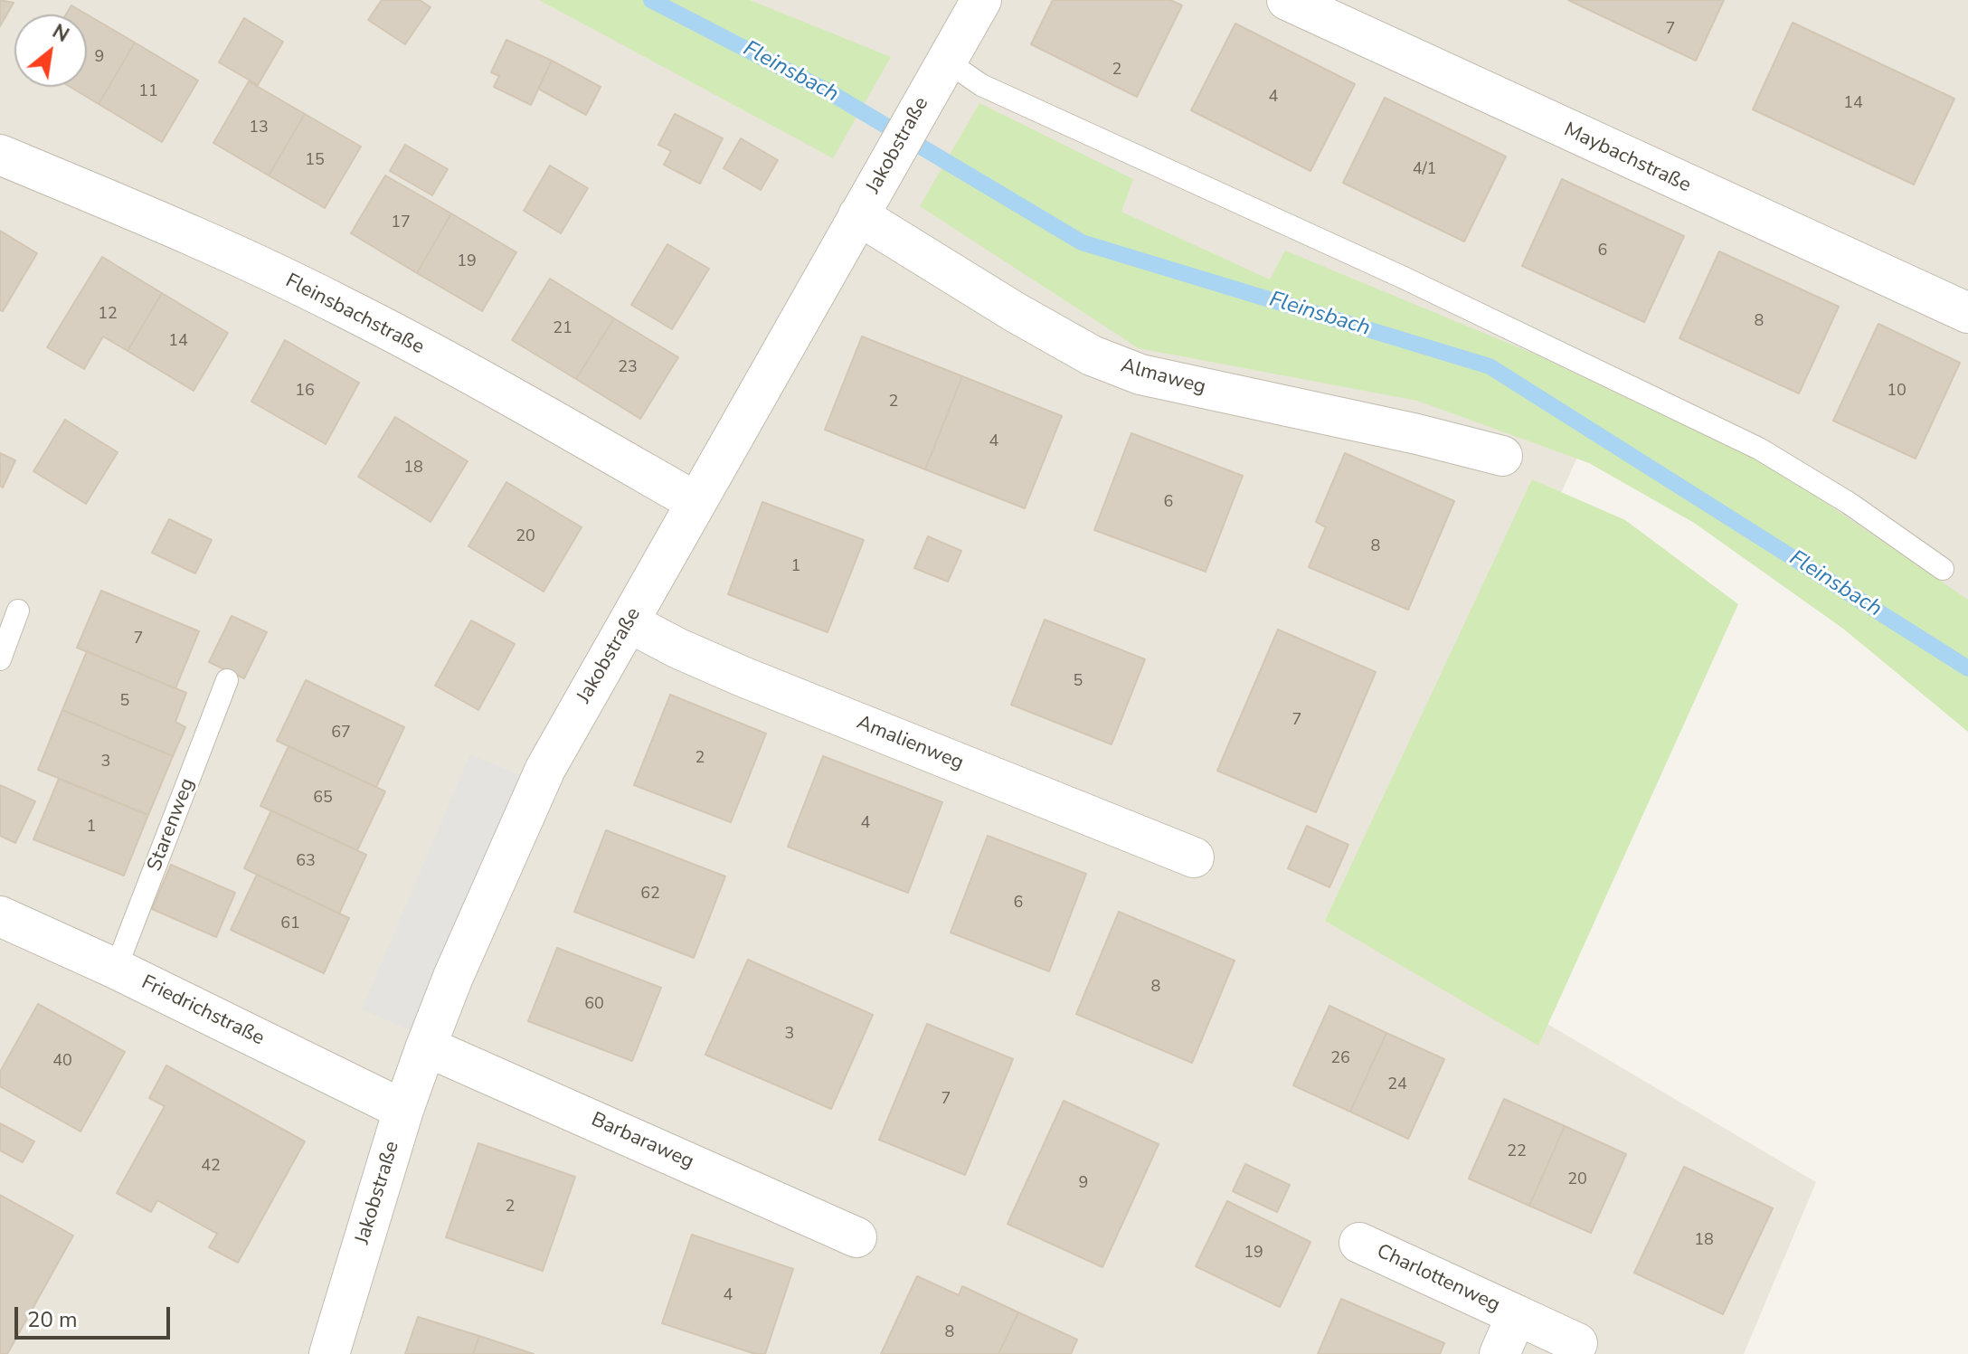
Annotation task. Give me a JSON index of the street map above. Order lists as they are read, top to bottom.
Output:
{
  "streets": {
    "street": [
      "Jakobstraße",
      "Maybachstraße",
      "Fleinsbachstraße",
      "Almaweg",
      "Amalienweg",
      "Friedrichstraße",
      "Barbaraweg",
      "Charlottenweg"
    ],
    "lane": ["Starenweg"]
  },
  "crossings": [
    ["Jakobstraße", "Fleinsbachstraße"],
    ["Jakobstraße", "Almaweg"],
    ["Jakobstraße", "Amalienweg"],
    ["Jakobstraße", "Friedrichstraße"],
    ["Jakobstraße", "Barbaraweg"],
    ["Starenweg", "Friedrichstraße"]
  ],
  "water": ["Fleinsbach"],
  "house_numbers": [
    "7",
    "9",
    "2",
    "11",
    "4",
    "14",
    "13",
    "15",
    "4/1",
    "17",
    "6",
    "19",
    "12",
    "8",
    "21",
    "14",
    "23",
    "16",
    "10",
    "2",
    "4",
    "18",
    "6",
    "20",
    "8",
    "1",
    "7",
    "5",
    "5",
    "7",
    "67",
    "2",
    "3",
    "65",
    "4",
    "1",
    "63",
    "62",
    "6",
    "61",
    "8",
    "60",
    "3",
    "26",
    "40",
    "24",
    "7",
    "22",
    "42",
    "20",
    "9",
    "2",
    "18",
    "19",
    "4",
    "8"
  ],
  "scale_bar": "20 m",
  "north": "top right"
}
